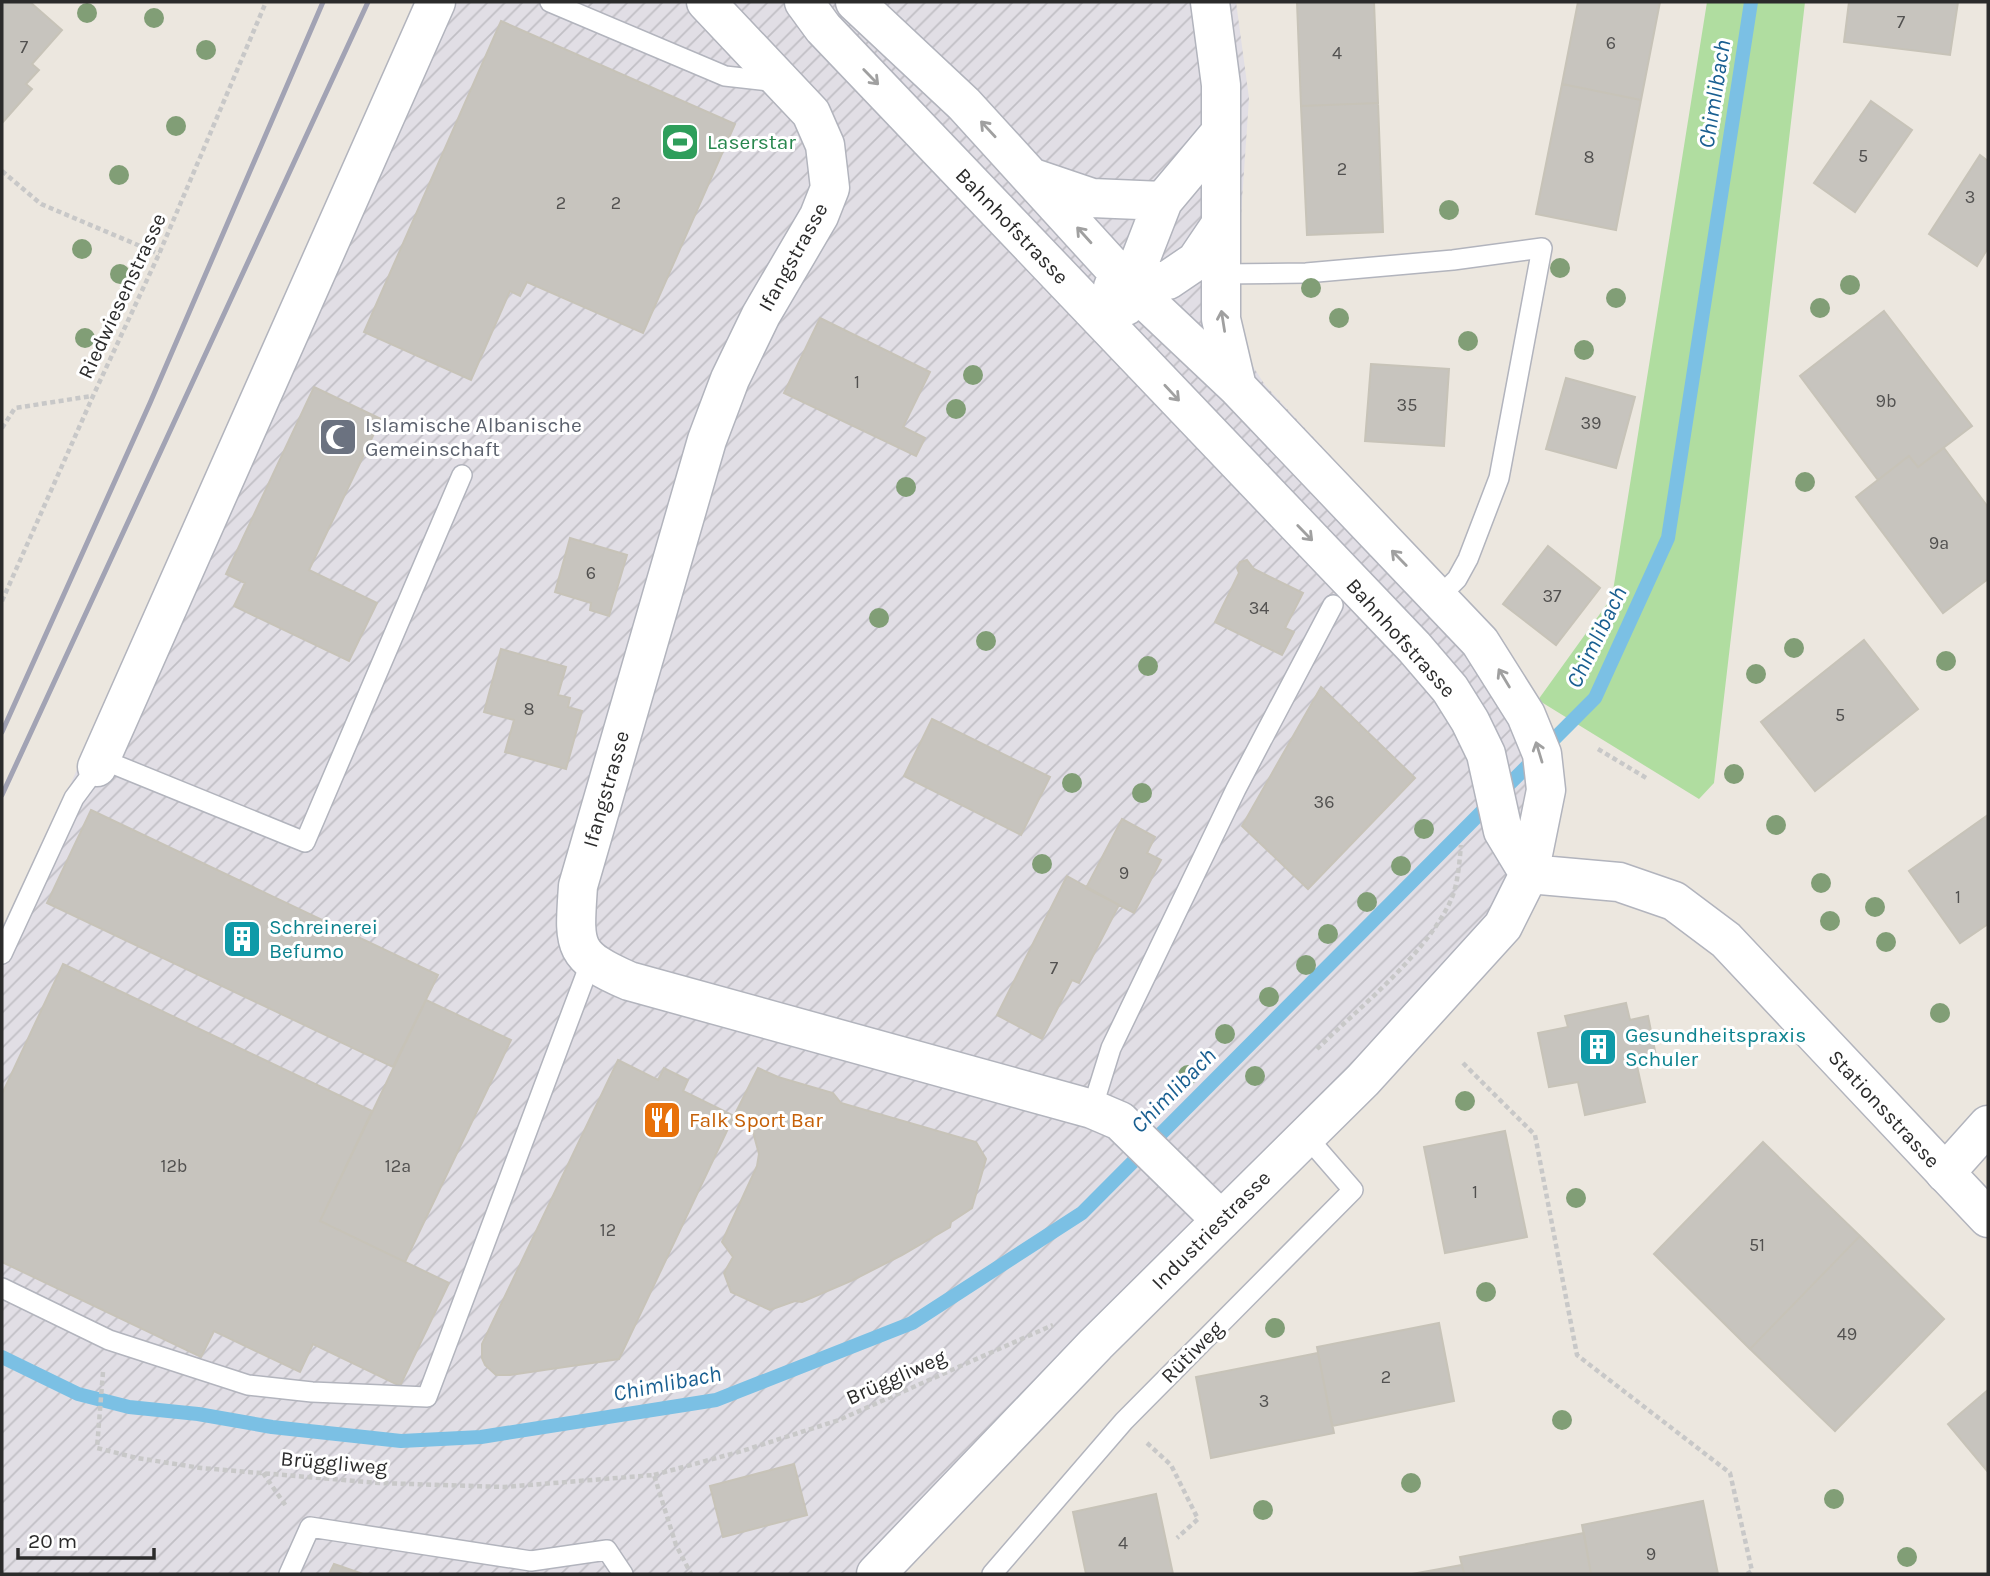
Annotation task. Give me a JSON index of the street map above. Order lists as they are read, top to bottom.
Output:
{
  "streets": {
    "main road": [
      "Bahnhofstrasse",
      "Ifangstrasse",
      "Stationsstrasse",
      "Industriestrasse"
    ],
    "lane": ["Rütiweg"],
    "path": ["Riedwiesenstrasse", "Brüggliweg"]
  },
  "crossings": [
    ["Bahnhofstrasse", "Stationsstrasse"],
    ["Bahnhofstrasse", "Industriestrasse"],
    ["Stationsstrasse", "Industriestrasse"],
    ["Industriestrasse", "Rütiweg"],
    ["Industriestrasse", "Brüggliweg"]
  ],
  "water": ["Chimlibach"],
  "places": {
    "sports": ["Laserstar"],
    "mosque": ["Islamische Albanische Gemeinschaft"],
    "building": ["Schreinerei Befumo", "Gesundheitspraxis Schuler"],
    "restaurant": ["Falk Sport Bar"]
  },
  "house_numbers": [
    "7",
    "6",
    "7",
    "4",
    "5",
    "8",
    "2",
    "3",
    "2",
    "2",
    "1",
    "9b",
    "35",
    "39",
    "9a",
    "6",
    "37",
    "34",
    "8",
    "5",
    "36",
    "9",
    "1",
    "7",
    "12b",
    "12a",
    "1",
    "12",
    "51",
    "49",
    "2",
    "3",
    "4",
    "9"
  ],
  "scale_bar": "20 m"
}
